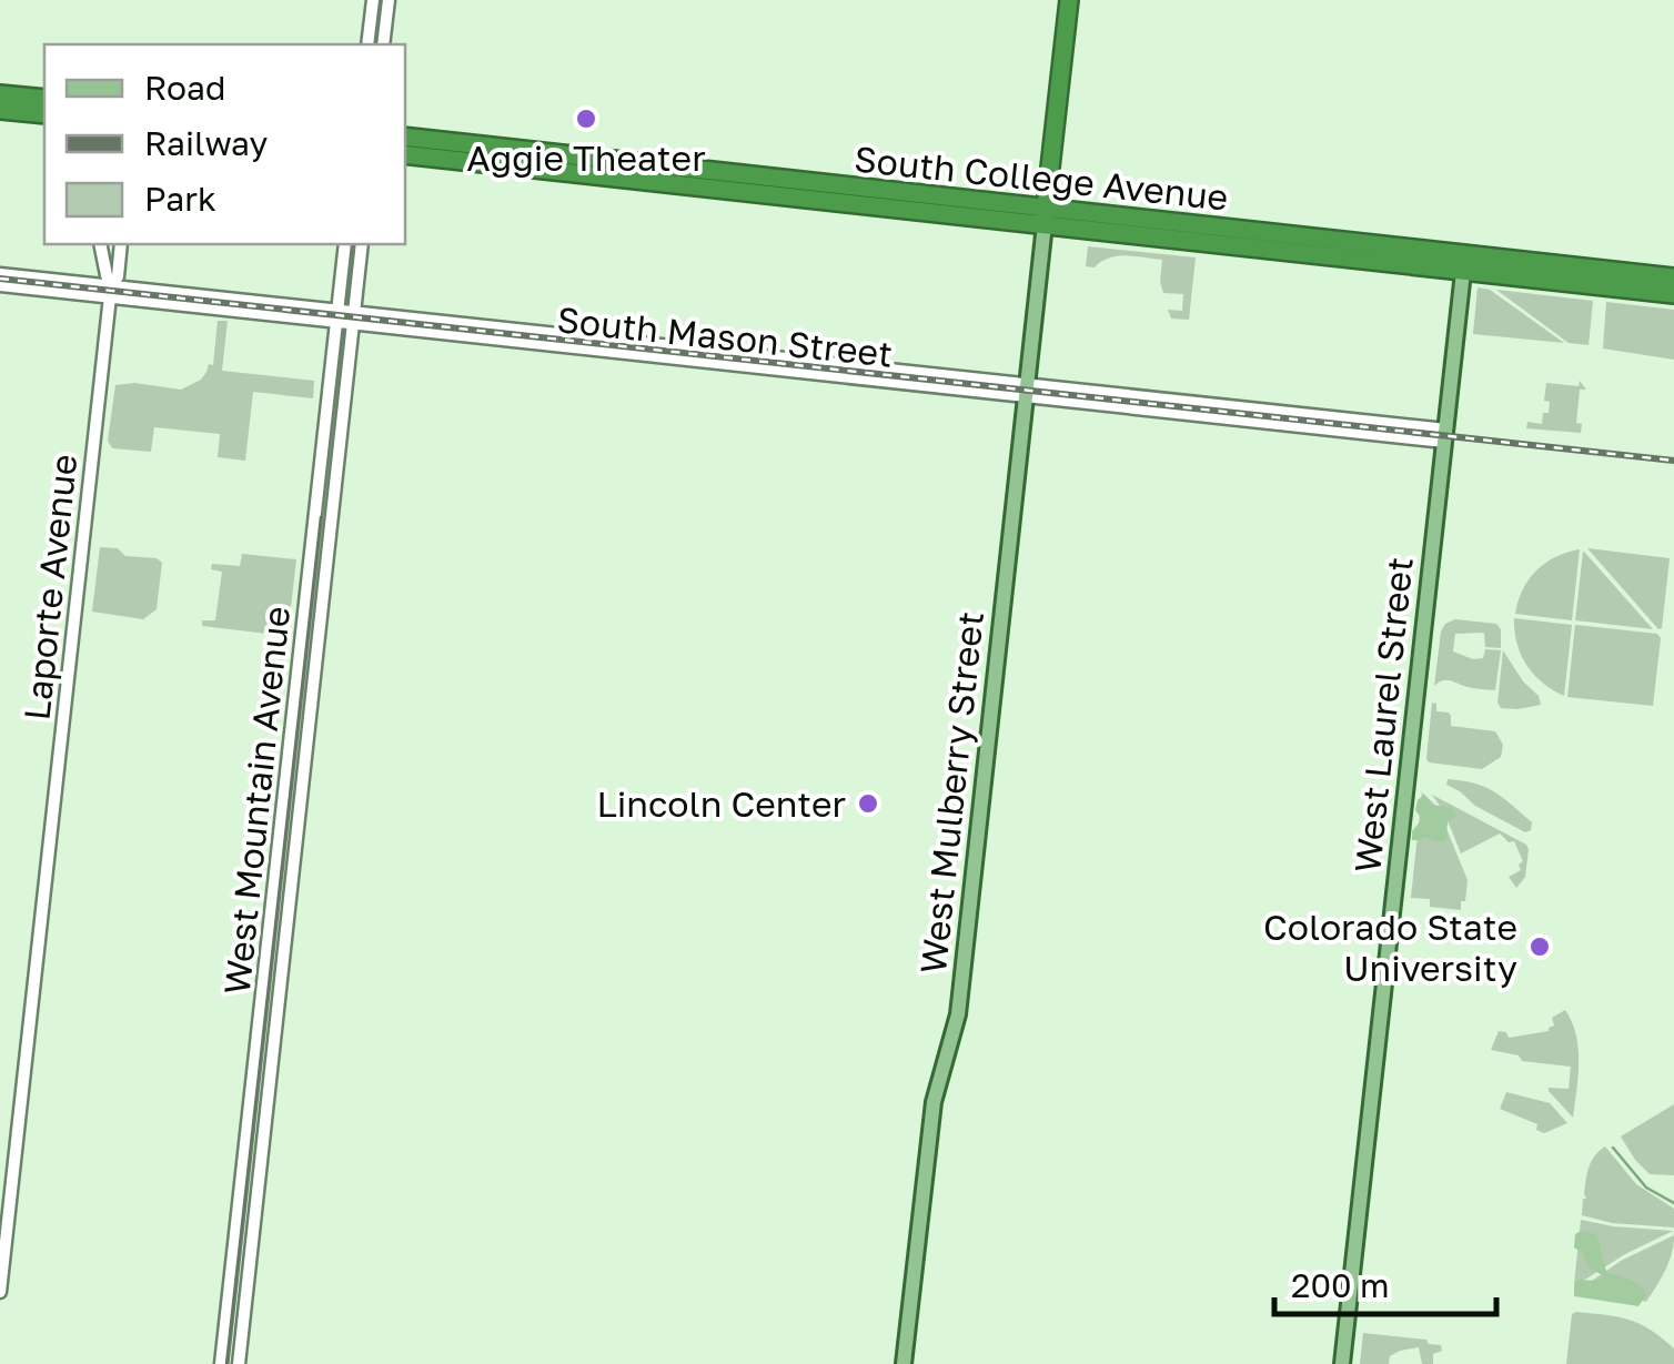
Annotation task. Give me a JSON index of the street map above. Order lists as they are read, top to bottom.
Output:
{
  "streets": {
    "highway": ["South College Avenue"],
    "main road": ["West Laurel Street", "West Mulberry Street"],
    "street": ["South Mason Street", "Laporte Avenue", "West Mountain Avenue"]
  },
  "crossings": [
    ["South College Avenue", "West Laurel Street"],
    ["South College Avenue", "West Mulberry Street"],
    ["South Mason Street", "Laporte Avenue"],
    ["South Mason Street", "West Laurel Street"],
    ["South Mason Street", "West Mulberry Street"],
    ["South Mason Street", "West Mountain Avenue"]
  ],
  "places": ["Aggie Theater", "Lincoln Center", "Colorado State University"],
  "legend": ["Road", "Railway", "Park"],
  "scale_bar": "200 m"
}
